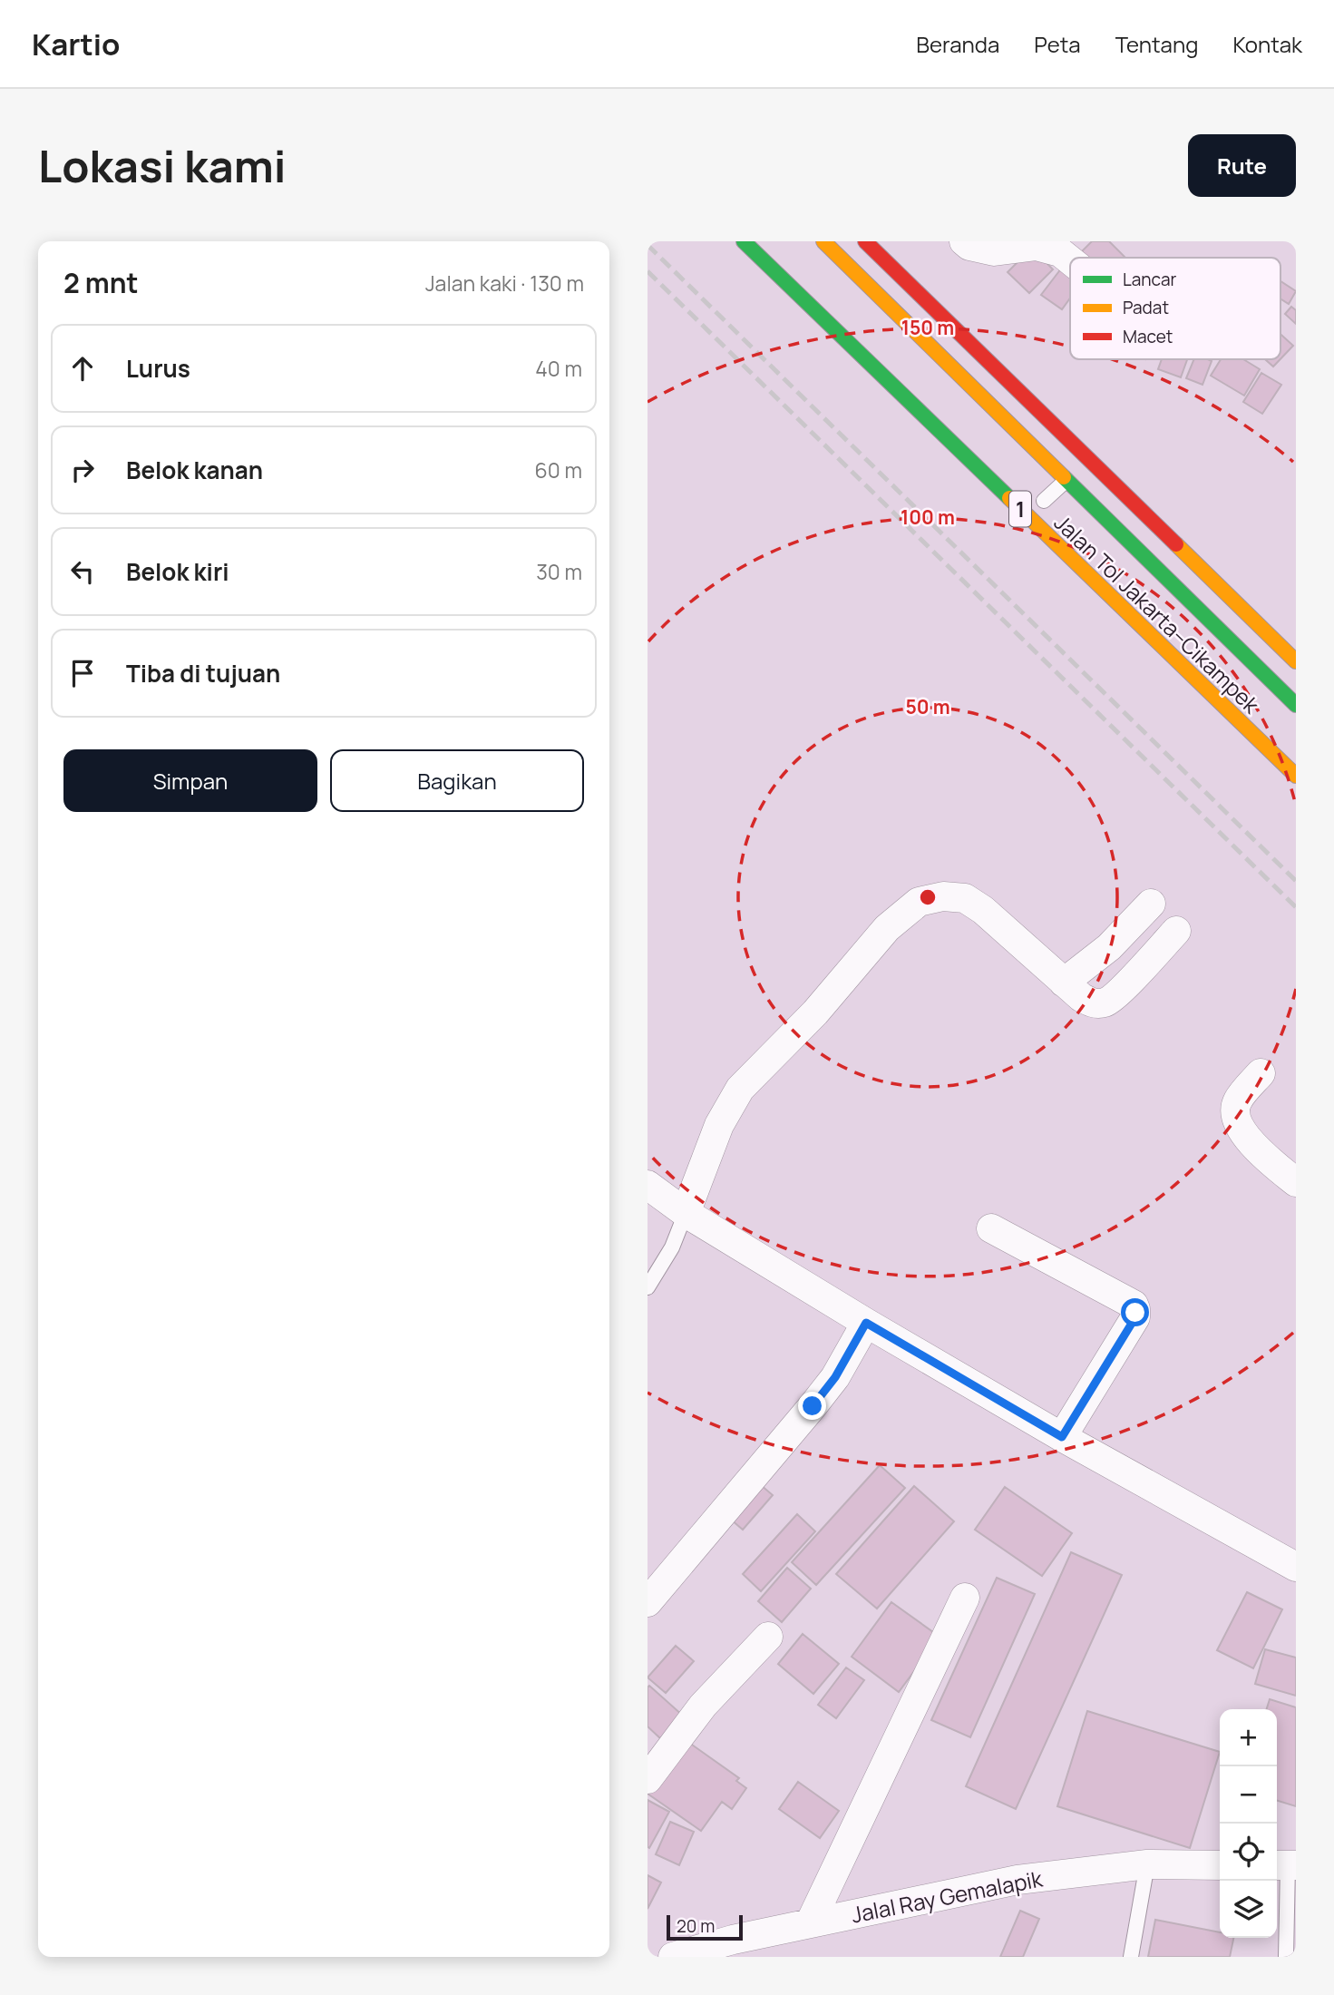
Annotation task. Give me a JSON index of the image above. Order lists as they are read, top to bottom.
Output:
{
  "streets": {
    "highway": ["1", "Jalan Tol Jakarta–Cikampek"],
    "street": ["Jalal Ray Gemalapik"]
  },
  "legend": ["Lancar", "Padat", "Macet"],
  "scale_bar": "20 m",
  "page": {
    "header": "Kartio",
    "nav": [
      "Beranda",
      "Peta",
      "Tentang",
      "Kontak"
    ],
    "buttons": [
      "Rute",
      ["Simpan", "Bagikan"]
    ],
    "title": "Lokasi kami",
    "heading": ["2 mnt", "Jalan kaki · 130 m"],
    "list": [
      ["Lurus", "40 m"],
      ["Belok kanan", "60 m"],
      ["Belok kiri", "30 m"],
      "Tiba di tujuan"
    ],
    "map_buttons": ["+", "−"],
    "scale": "20 m"
  },
  "rings": ["150 m", "100 m", "50 m"]
}
